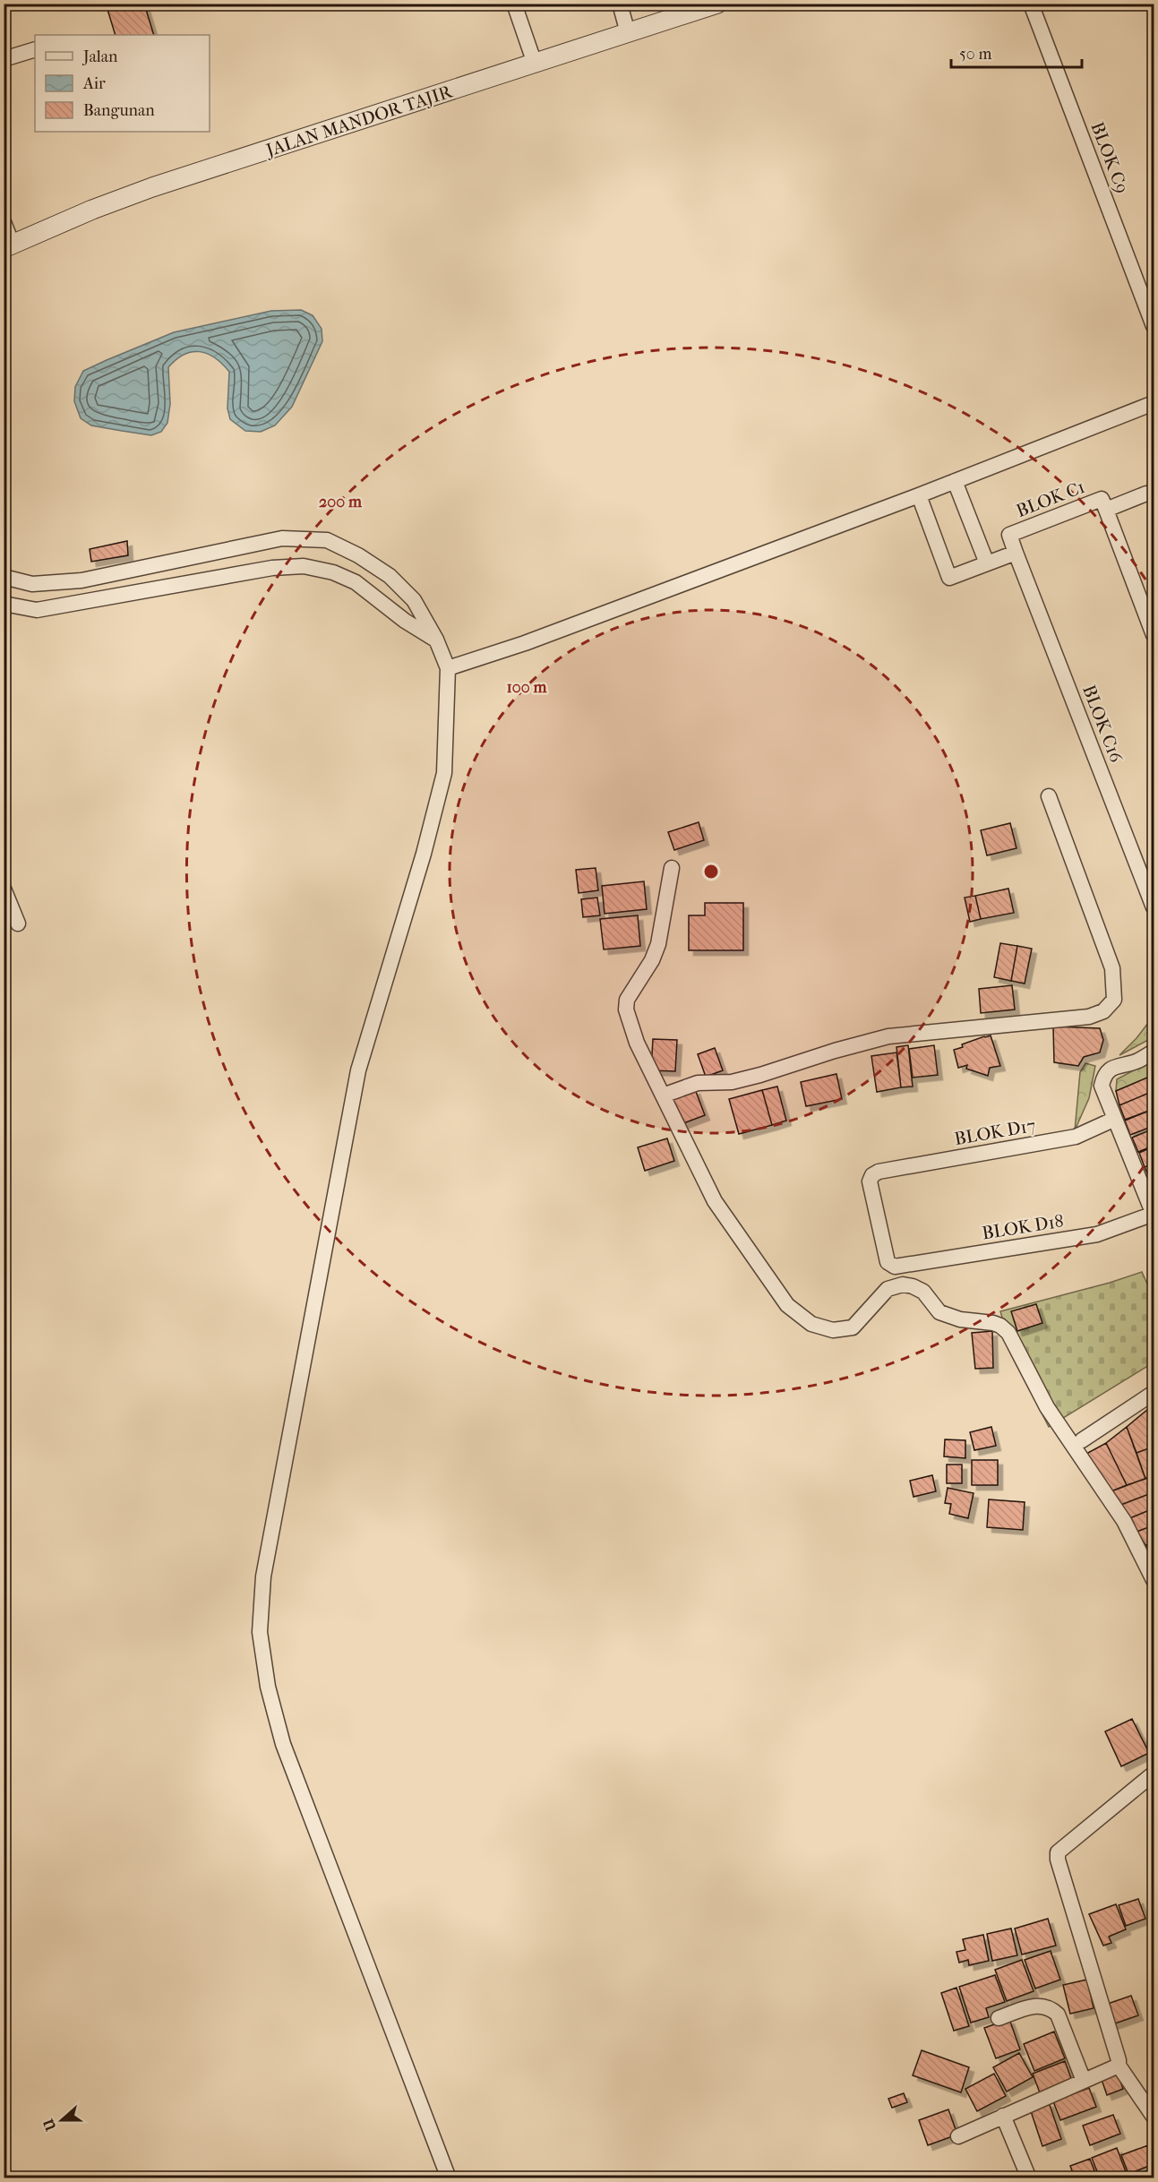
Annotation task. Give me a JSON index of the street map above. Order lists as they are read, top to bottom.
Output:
{
  "streets": {
    "street": [
      "JALAN MANDOR TAJIR",
      "BLOK C9",
      "BLOK C1",
      "BLOK C16",
      "BLOK D17",
      "BLOK D18"
    ]
  },
  "crossings": [
    ["BLOK C1", "BLOK C16"],
    ["BLOK D17", "BLOK D18"]
  ],
  "legend": ["Jalan", "Air", "Bangunan"],
  "scale_bar": "50 m",
  "north": "left",
  "rings": ["200 m", "100 m"]
}
